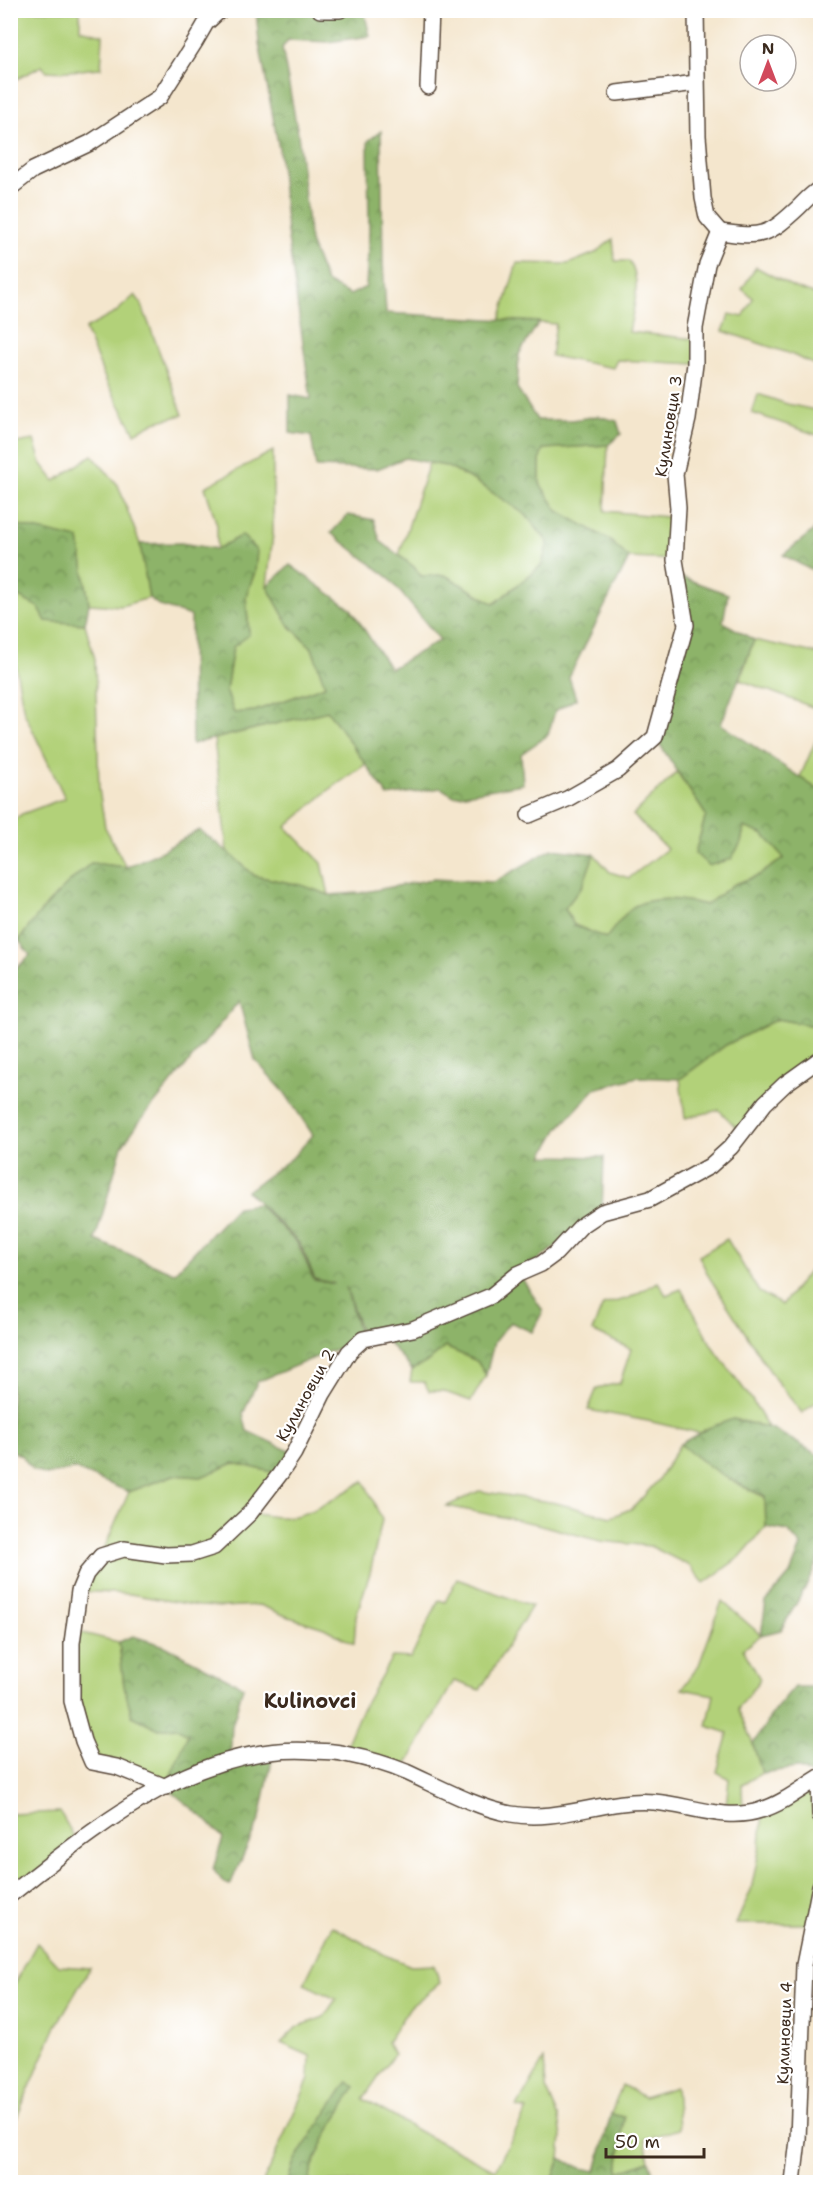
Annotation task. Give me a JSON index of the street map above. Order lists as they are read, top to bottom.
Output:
{
  "streets": {
    "street": ["Кулиновци 3", "Кулиновци 2", "Кулиновци 4"]
  },
  "districts": ["Kulinovci"],
  "scale_bar": "50 m",
  "north": "top"
}
